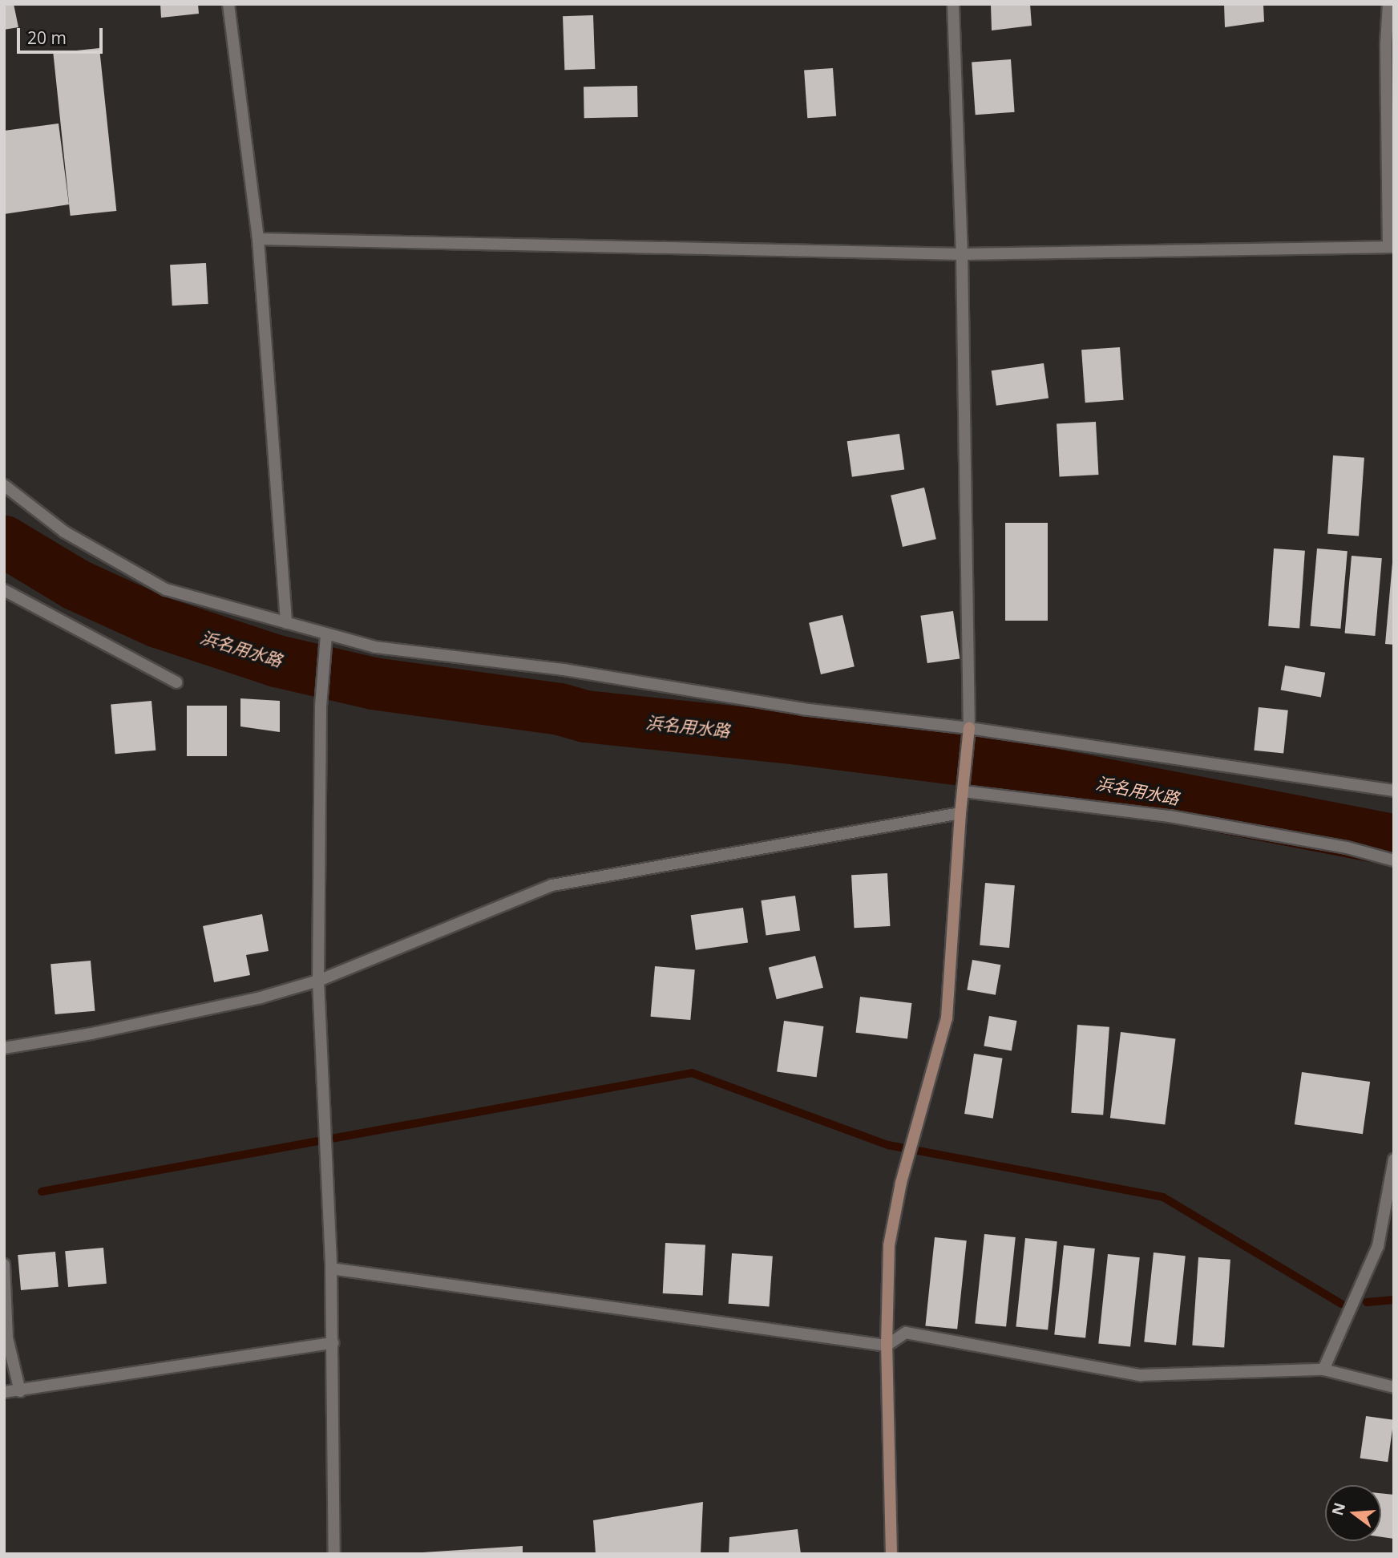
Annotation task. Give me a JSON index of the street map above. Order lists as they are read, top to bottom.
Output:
{
  "water": ["浜名用水路"],
  "scale_bar": "20 m",
  "north": "left"
}
